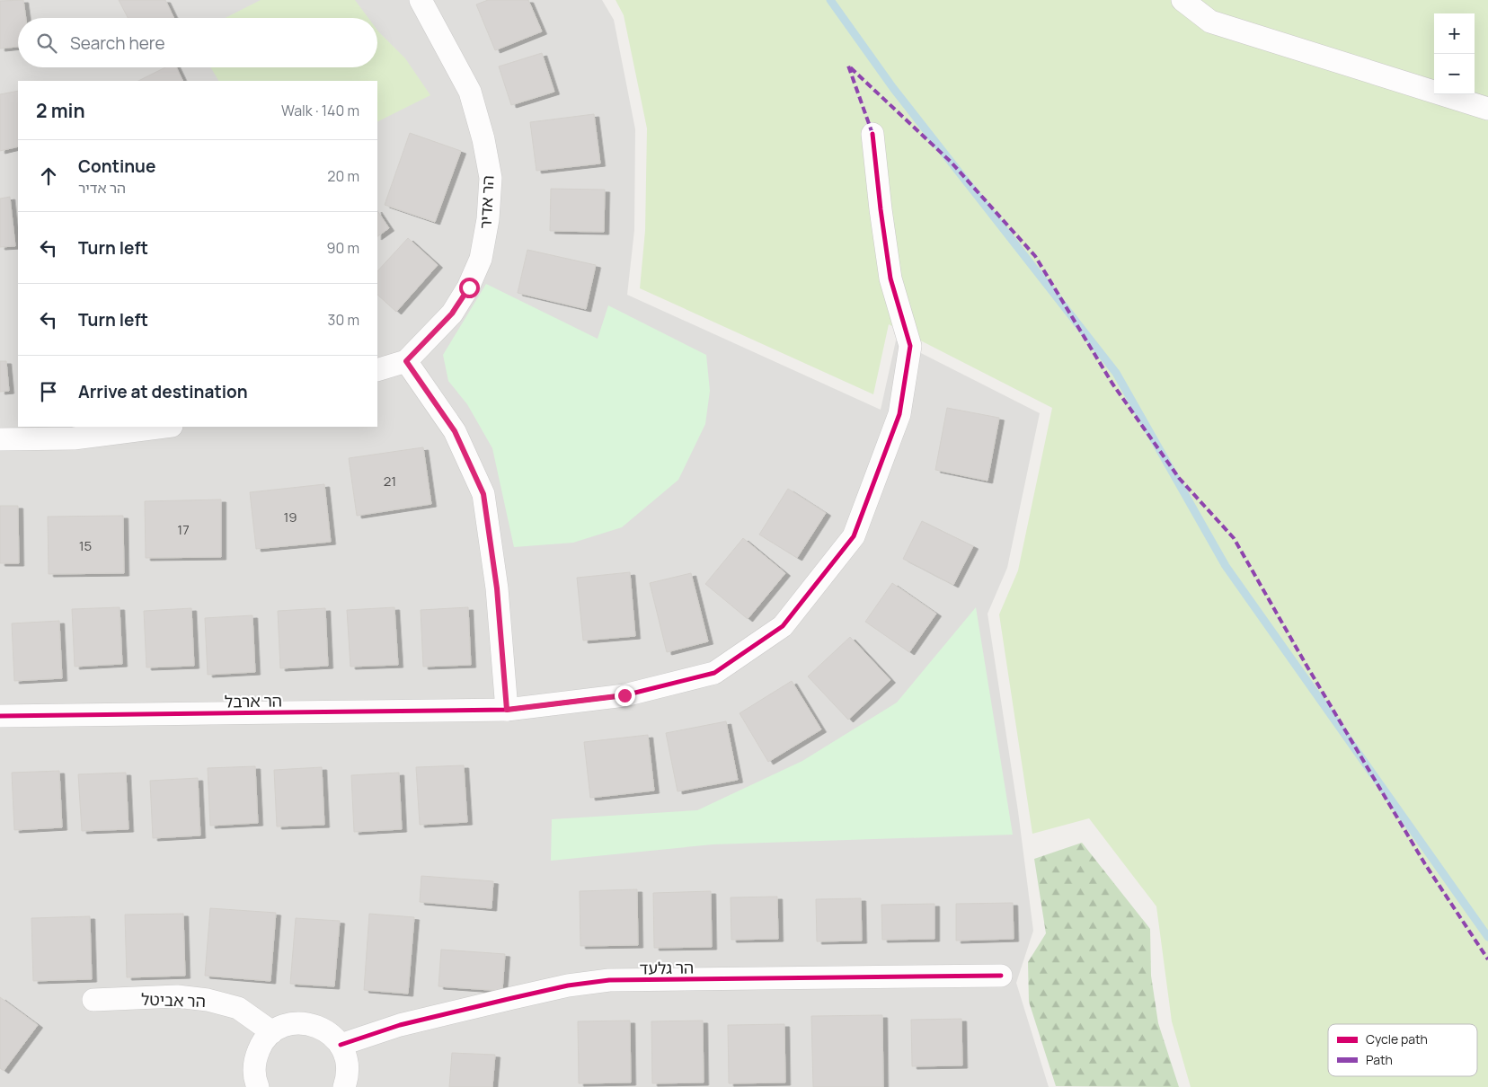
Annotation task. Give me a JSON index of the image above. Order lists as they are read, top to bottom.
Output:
{
  "streets": {
    "street": [
      "הר אדיר",
      "הר ארבל",
      "הר גלעד",
      "הר אביטל"
    ]
  },
  "house_numbers": [
    "21",
    "19",
    "17",
    "15"
  ],
  "legend": ["Cycle path", "Path"],
  "page": {
    "map_buttons": ["+", "−"],
    "search": "Search here",
    "heading": ["2 min", "Walk · 140 m"],
    "list": [
      ["Continue", "הר אדיר", "20 m"],
      ["Turn left", "90 m"],
      ["Turn left", "30 m"],
      "Arrive at destination"
    ]
  }
}
